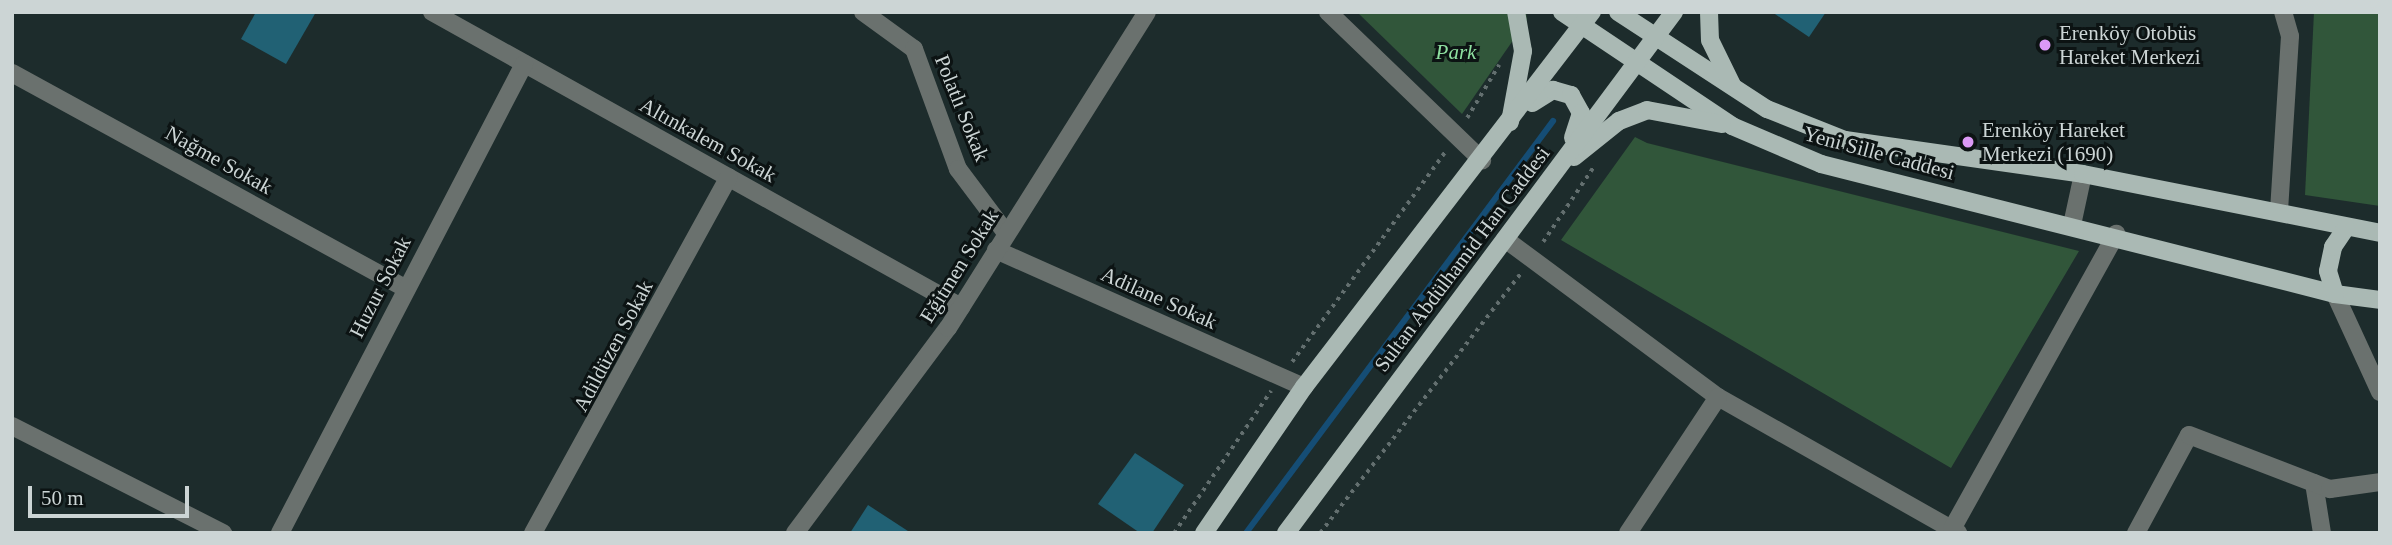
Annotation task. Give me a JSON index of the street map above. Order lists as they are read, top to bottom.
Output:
{
  "streets": {
    "main road": ["Yeni Sille Caddesi", "Sultan Abdülhamid Han Caddesi"],
    "street": [
      "Polatlı Sokak",
      "Altınkalem Sokak",
      "Nağme Sokak",
      "Eğitmen Sokak",
      "Huzur Sokak",
      "Adilane Sokak",
      "Adildüzen Sokak"
    ]
  },
  "crossings": [
    ["Polatlı Sokak", "Eğitmen Sokak"],
    ["Altınkalem Sokak", "Eğitmen Sokak"],
    ["Altınkalem Sokak", "Huzur Sokak"],
    ["Altınkalem Sokak", "Adildüzen Sokak"],
    ["Yeni Sille Caddesi", "Sultan Abdülhamid Han Caddesi"],
    ["Nağme Sokak", "Huzur Sokak"],
    ["Sultan Abdülhamid Han Caddesi", "Adilane Sokak"],
    ["Eğitmen Sokak", "Adilane Sokak"]
  ],
  "parks": ["Park"],
  "places": ["Erenköy Otobüs Hareket Merkezi", "Erenköy Hareket Merkezi (1690)"],
  "scale_bar": "50 m"
}
